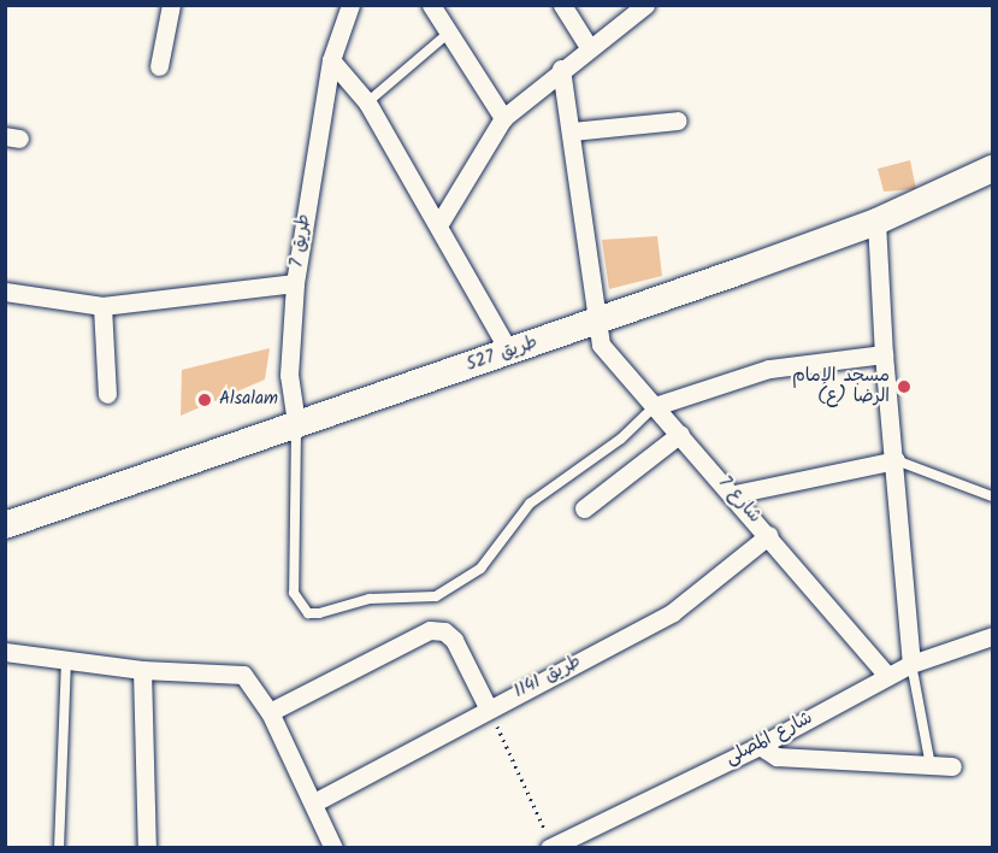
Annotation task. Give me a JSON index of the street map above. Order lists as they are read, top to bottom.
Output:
{
  "streets": {
    "street": [
      "طريق 7",
      "طريق 527",
      "شارع 7",
      "طريق 1141",
      "شارع المصلى"
    ]
  },
  "crossings": [
    ["طريق 7", "طريق 527"],
    ["طريق 527", "شارع 7"],
    ["شارع 7", "طريق 1141"],
    ["شارع 7", "شارع المصلى"]
  ],
  "places": ["مسجد الإمام الرضا (ع)", "Alsalam"]
}
